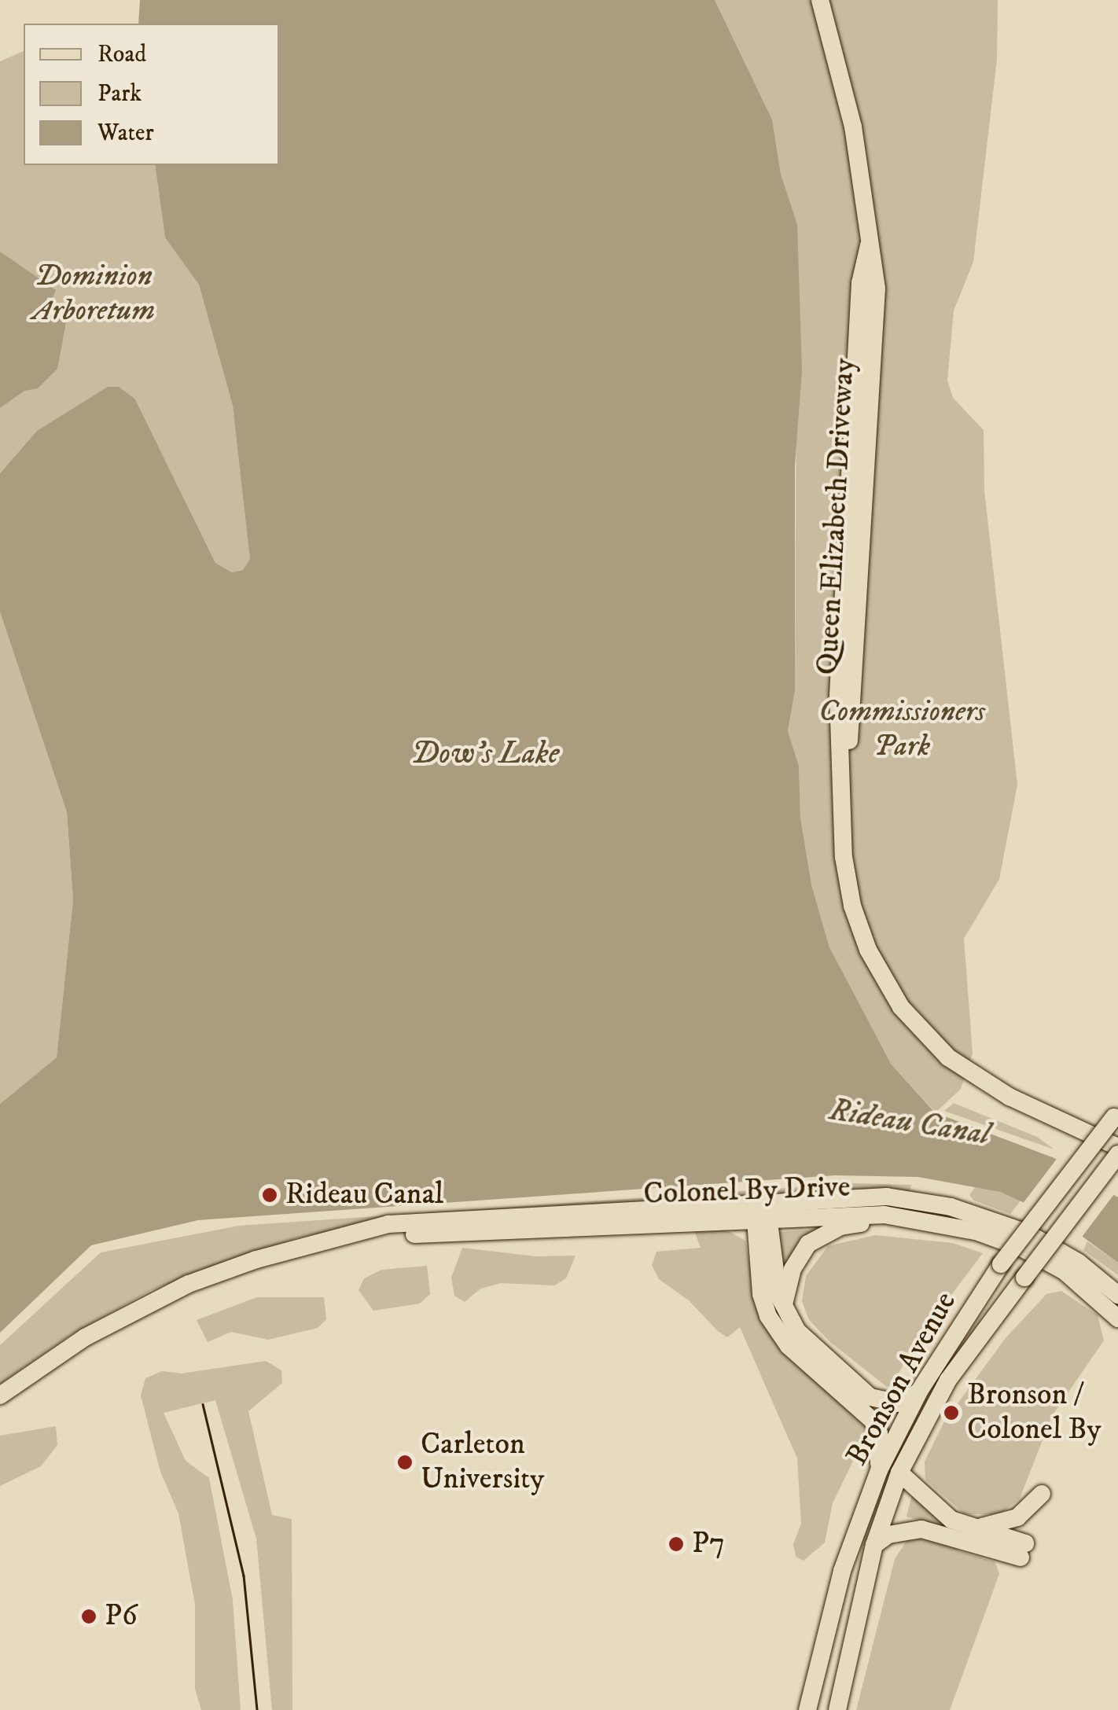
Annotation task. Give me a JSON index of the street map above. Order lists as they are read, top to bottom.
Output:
{
  "streets": {
    "main road": ["Queen Elizabeth Driveway", "Colonel By Drive", "Bronson Avenue"]
  },
  "crossings": [
    ["Queen Elizabeth Driveway", "Bronson Avenue"]
  ],
  "water": ["Dow's Lake", "Rideau Canal"],
  "parks": ["Dominion Arboretum", "Commissioners Park"],
  "places": [
    "Rideau Canal",
    "Bronson / Colonel By",
    "Carleton University",
    "P7",
    "P6"
  ],
  "legend": ["Road", "Park", "Water"]
}
